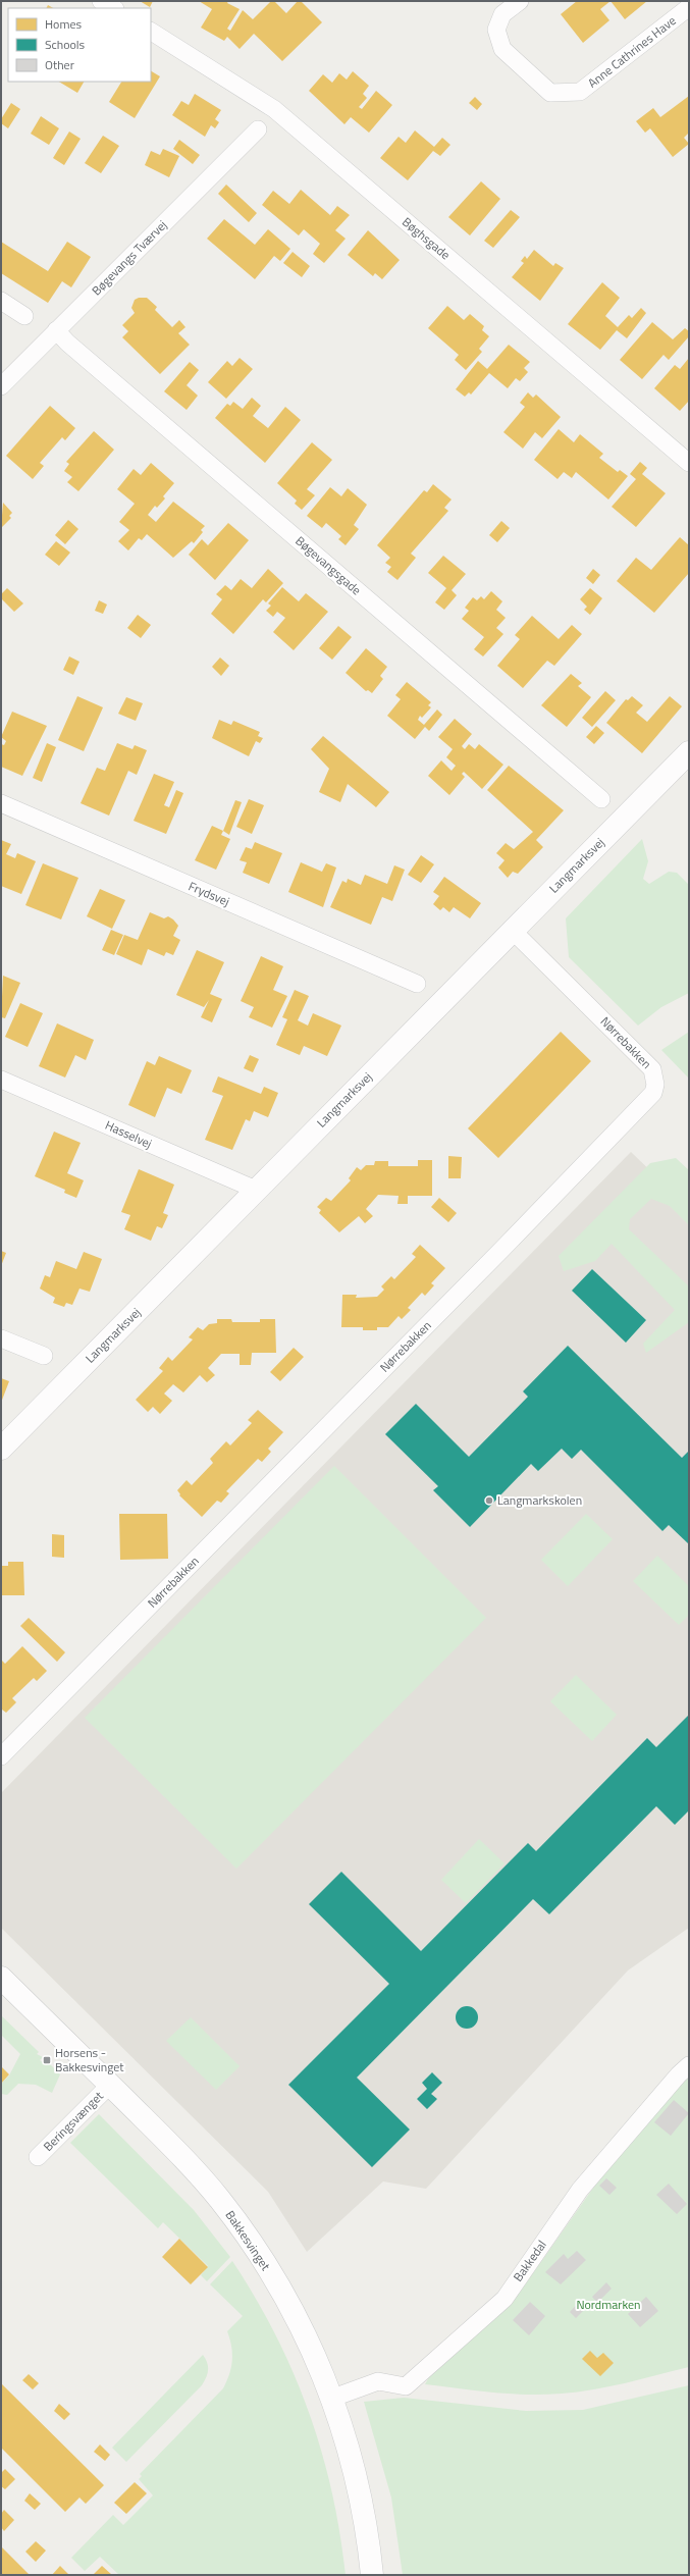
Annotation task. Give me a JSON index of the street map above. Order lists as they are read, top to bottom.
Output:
{
  "streets": {
    "main road": ["Langmarksvej", "Bakkesvinget"],
    "street": [
      "Anne Cathrines Have",
      "Bøghsgade",
      "Bøgevangs Tværvej",
      "Bøgevangsgade",
      "Frydsvej",
      "Nørrebakken",
      "Hasselvej",
      "Beringsvænget",
      "Bakkedal"
    ]
  },
  "crossings": [
    ["Bøgevangs Tværvej", "Bøgevangsgade"],
    ["Langmarksvej", "Nørrebakken"],
    ["Langmarksvej", "Hasselvej"],
    ["Beringsvænget", "Bakkesvinget"],
    ["Bakkesvinget", "Bakkedal"]
  ],
  "parks": ["Nordmarken"],
  "places": {
    "other": ["Langmarkskolen"],
    "transit": ["Horsens - Bakkesvinget"]
  },
  "legend": ["Homes", "Schools", "Other"]
}
